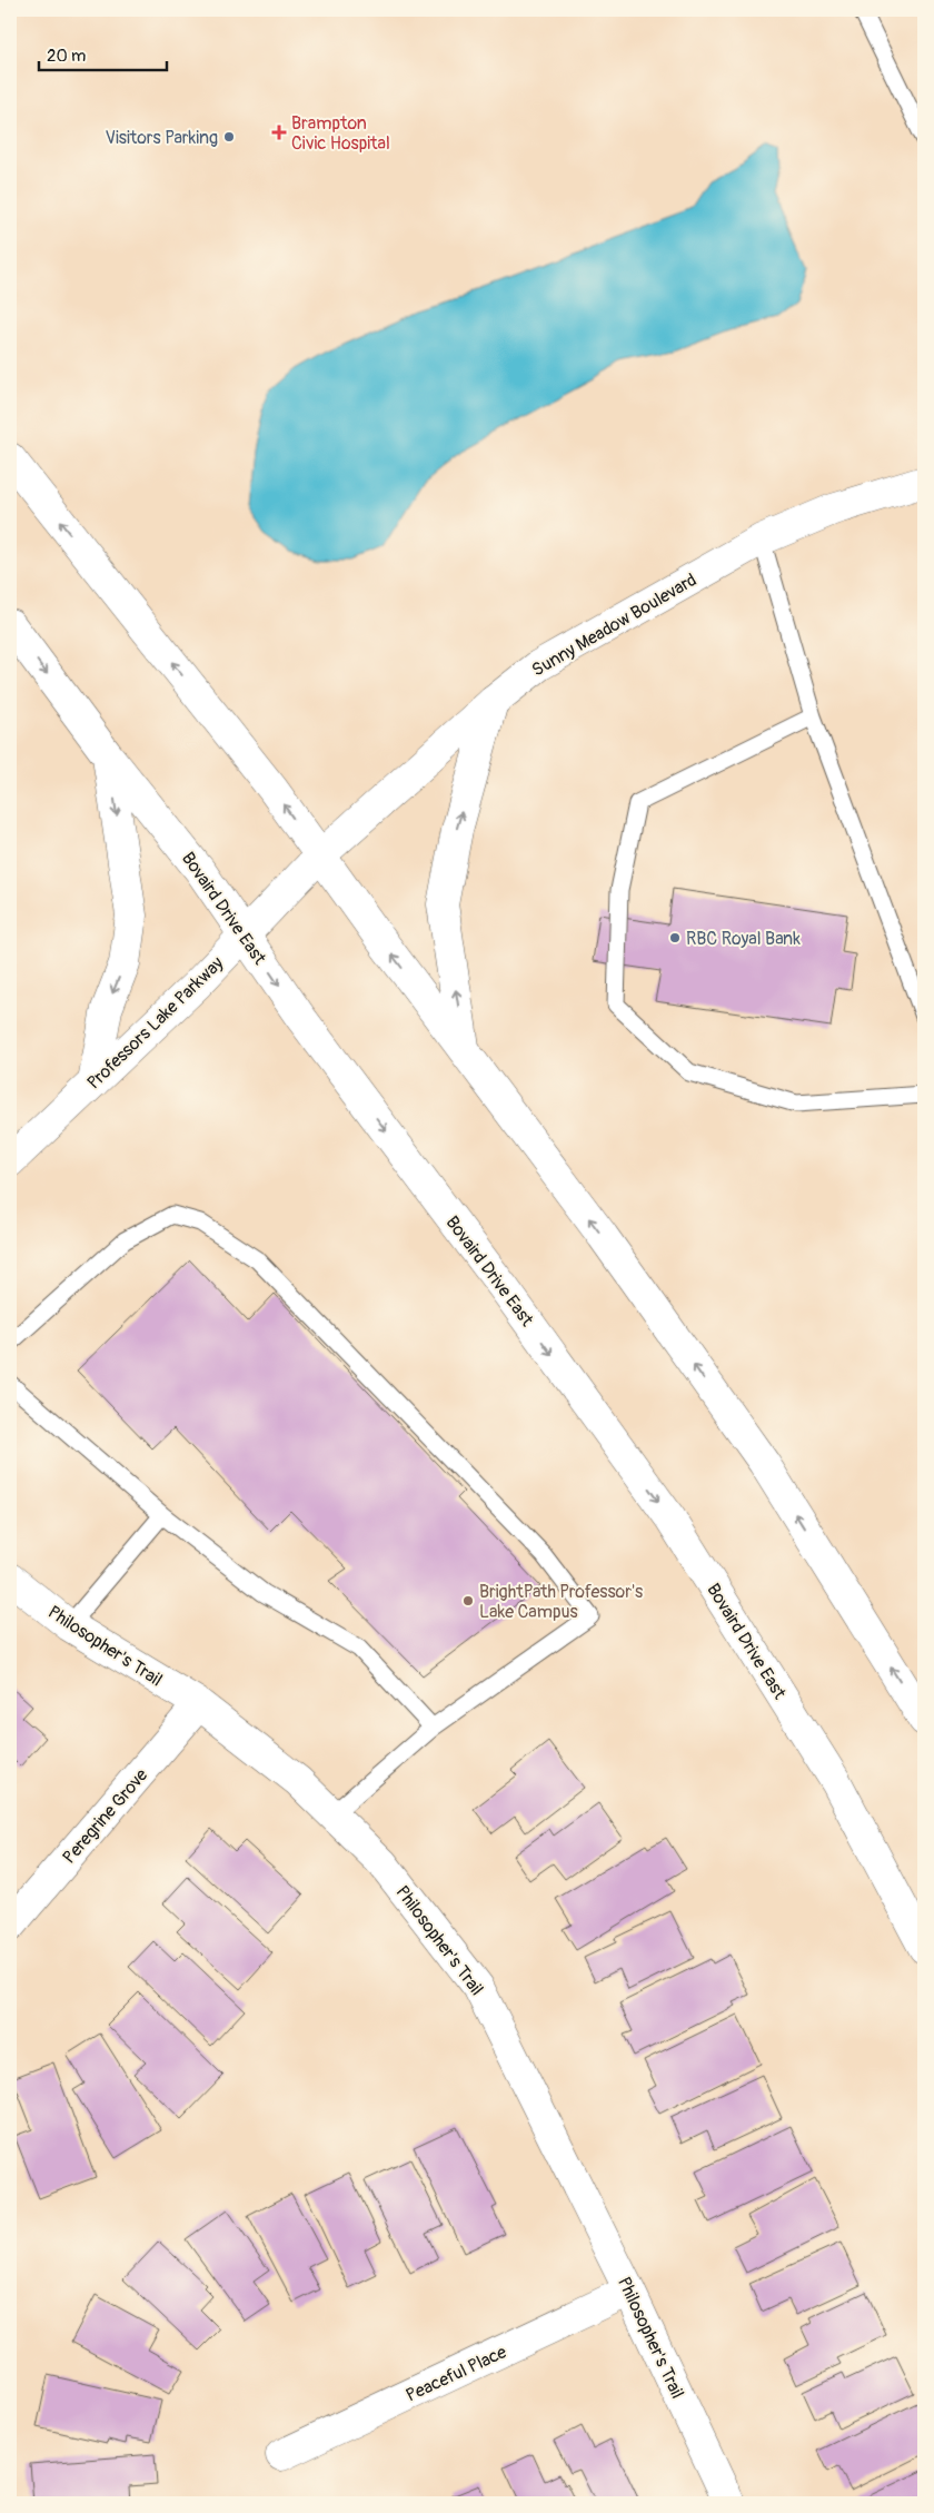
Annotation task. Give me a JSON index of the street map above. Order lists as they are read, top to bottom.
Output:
{
  "streets": {
    "main road": [
      "Sunny Meadow Boulevard",
      "Bovaird Drive East",
      "Professors Lake Parkway",
      "Philosopher's Trail",
      "Peregrine Grove",
      "Peaceful Place"
    ]
  },
  "crossings": [
    ["Sunny Meadow Boulevard", "Professors Lake Parkway"],
    ["Bovaird Drive East", "Professors Lake Parkway"],
    ["Philosopher's Trail", "Peregrine Grove"],
    ["Philosopher's Trail", "Peaceful Place"]
  ],
  "places": {
    "health": ["Brampton Civic Hospital"],
    "other": ["Visitors Parking", "RBC Royal Bank", "BrightPath Professor's Lake Campus"]
  },
  "scale_bar": "20 m"
}
